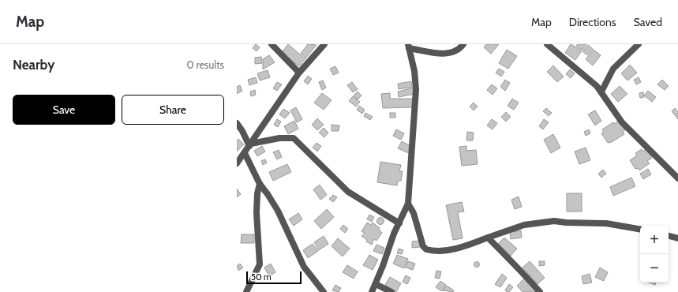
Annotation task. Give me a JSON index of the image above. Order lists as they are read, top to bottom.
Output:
{
  "scale_bar": "50 m",
  "page": {
    "header": "Map",
    "nav": ["Map", "Directions", "Saved"],
    "heading": ["Nearby", "0 results"],
    "buttons": ["Save", "Share"],
    "map_buttons": ["+", "−"],
    "scale": "50 m"
  }
}
